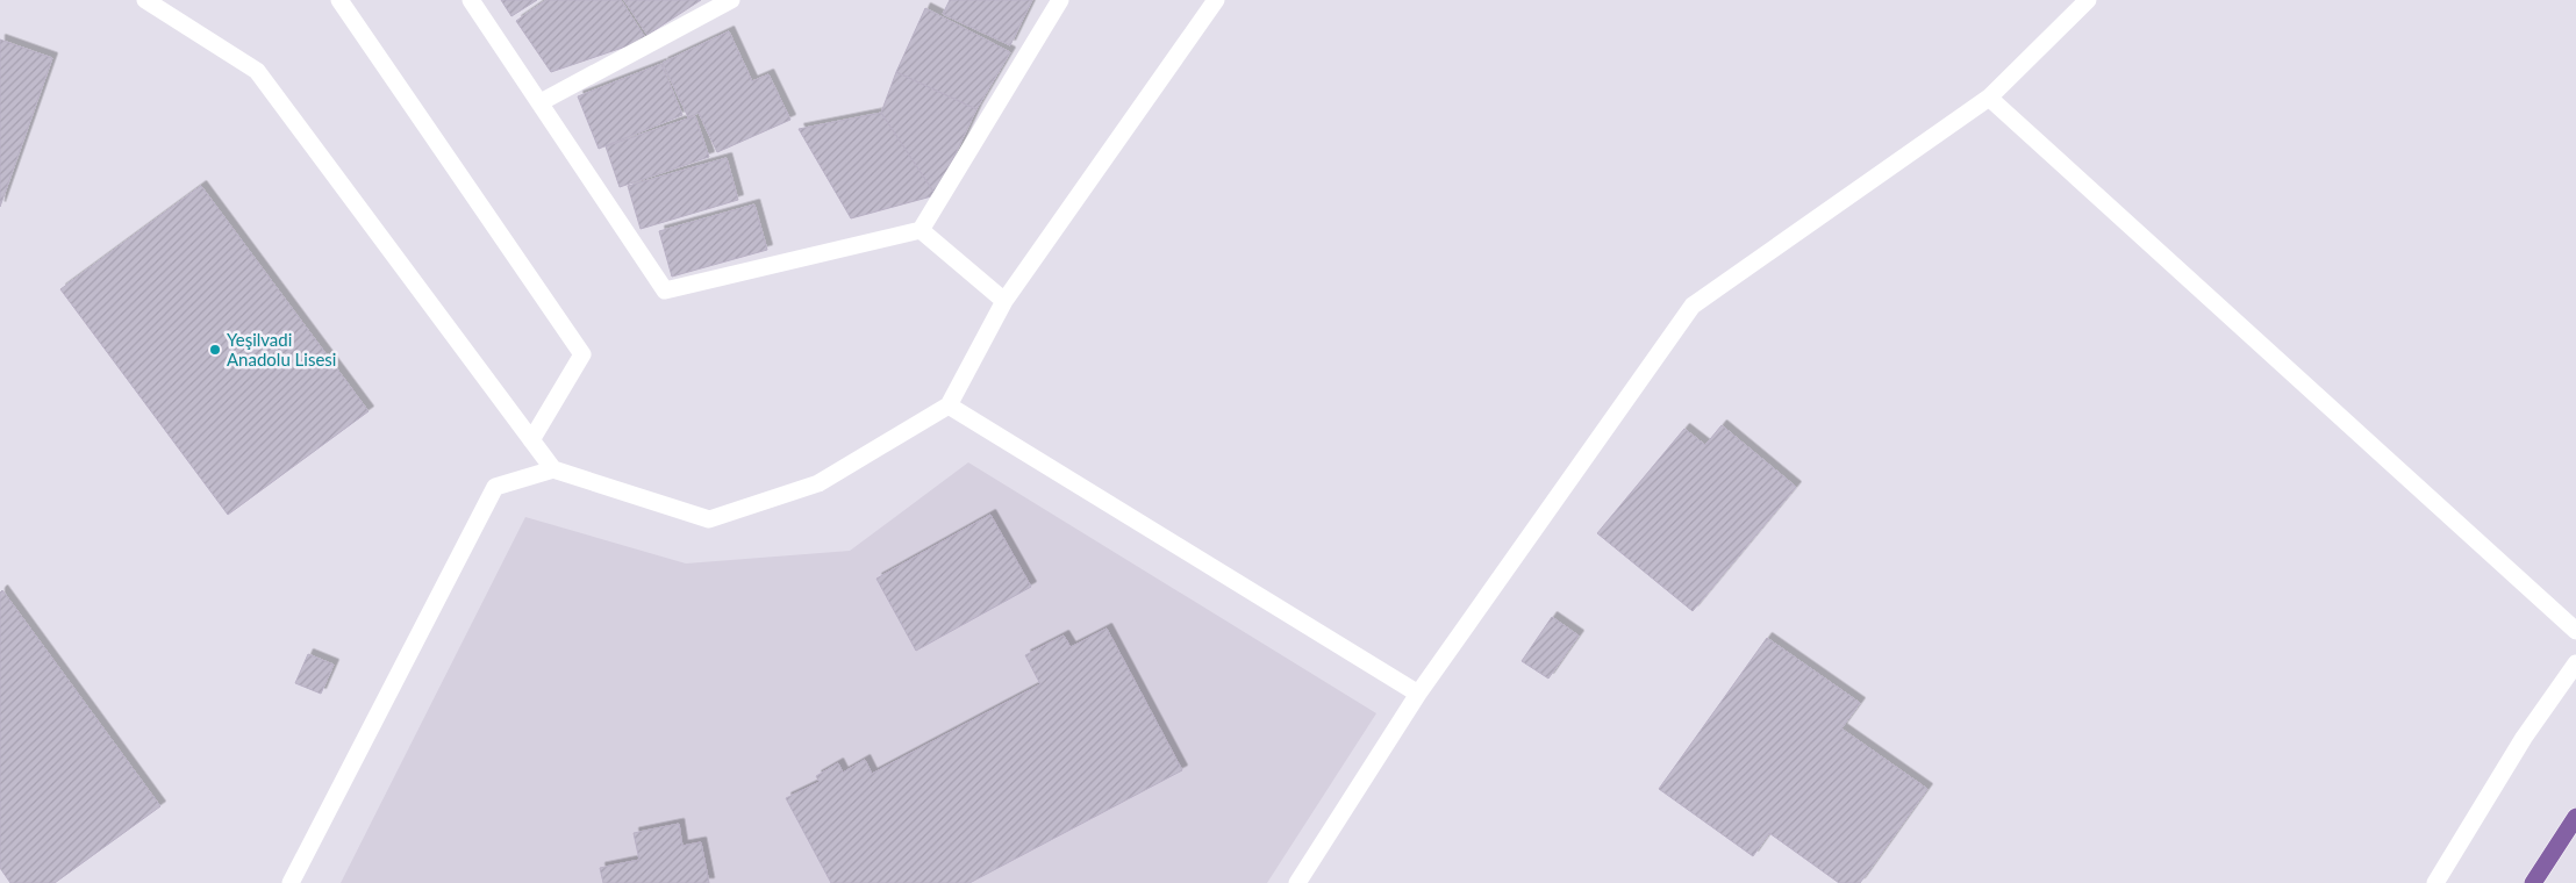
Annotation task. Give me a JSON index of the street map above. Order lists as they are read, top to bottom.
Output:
{
  "places": ["Yeşilvadi Anadolu Lisesi"]
}
